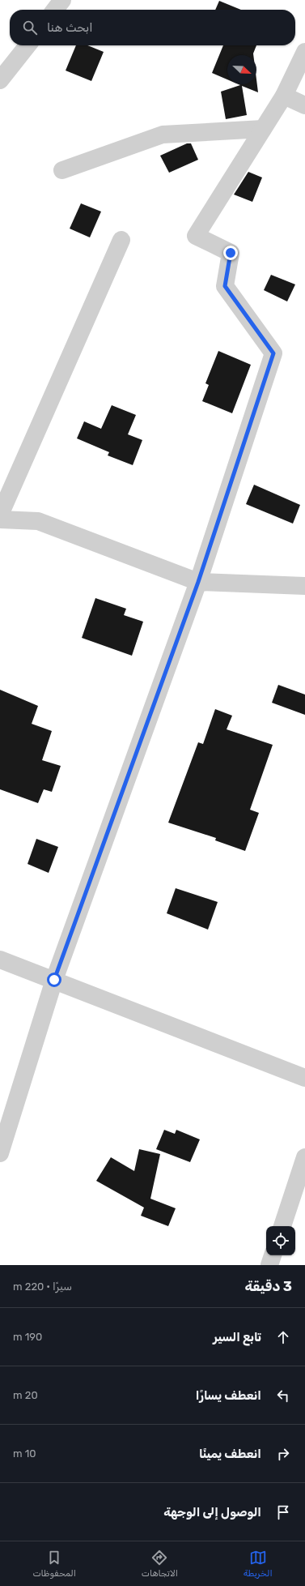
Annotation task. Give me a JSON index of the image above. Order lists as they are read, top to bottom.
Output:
{
  "north": "bottom right",
  "page": {
    "search": "ابحث هنا",
    "heading": ["3 دقيقة", "سيرًا · 220 m"],
    "list": [
      ["تابع السير", "190 m"],
      ["انعطف يسارًا", "20 m"],
      ["انعطف يمينًا", "10 m"],
      "الوصول إلى الوجهة"
    ],
    "nav": ["الخريطة", "الاتجاهات", "المحفوظات"]
  }
}
